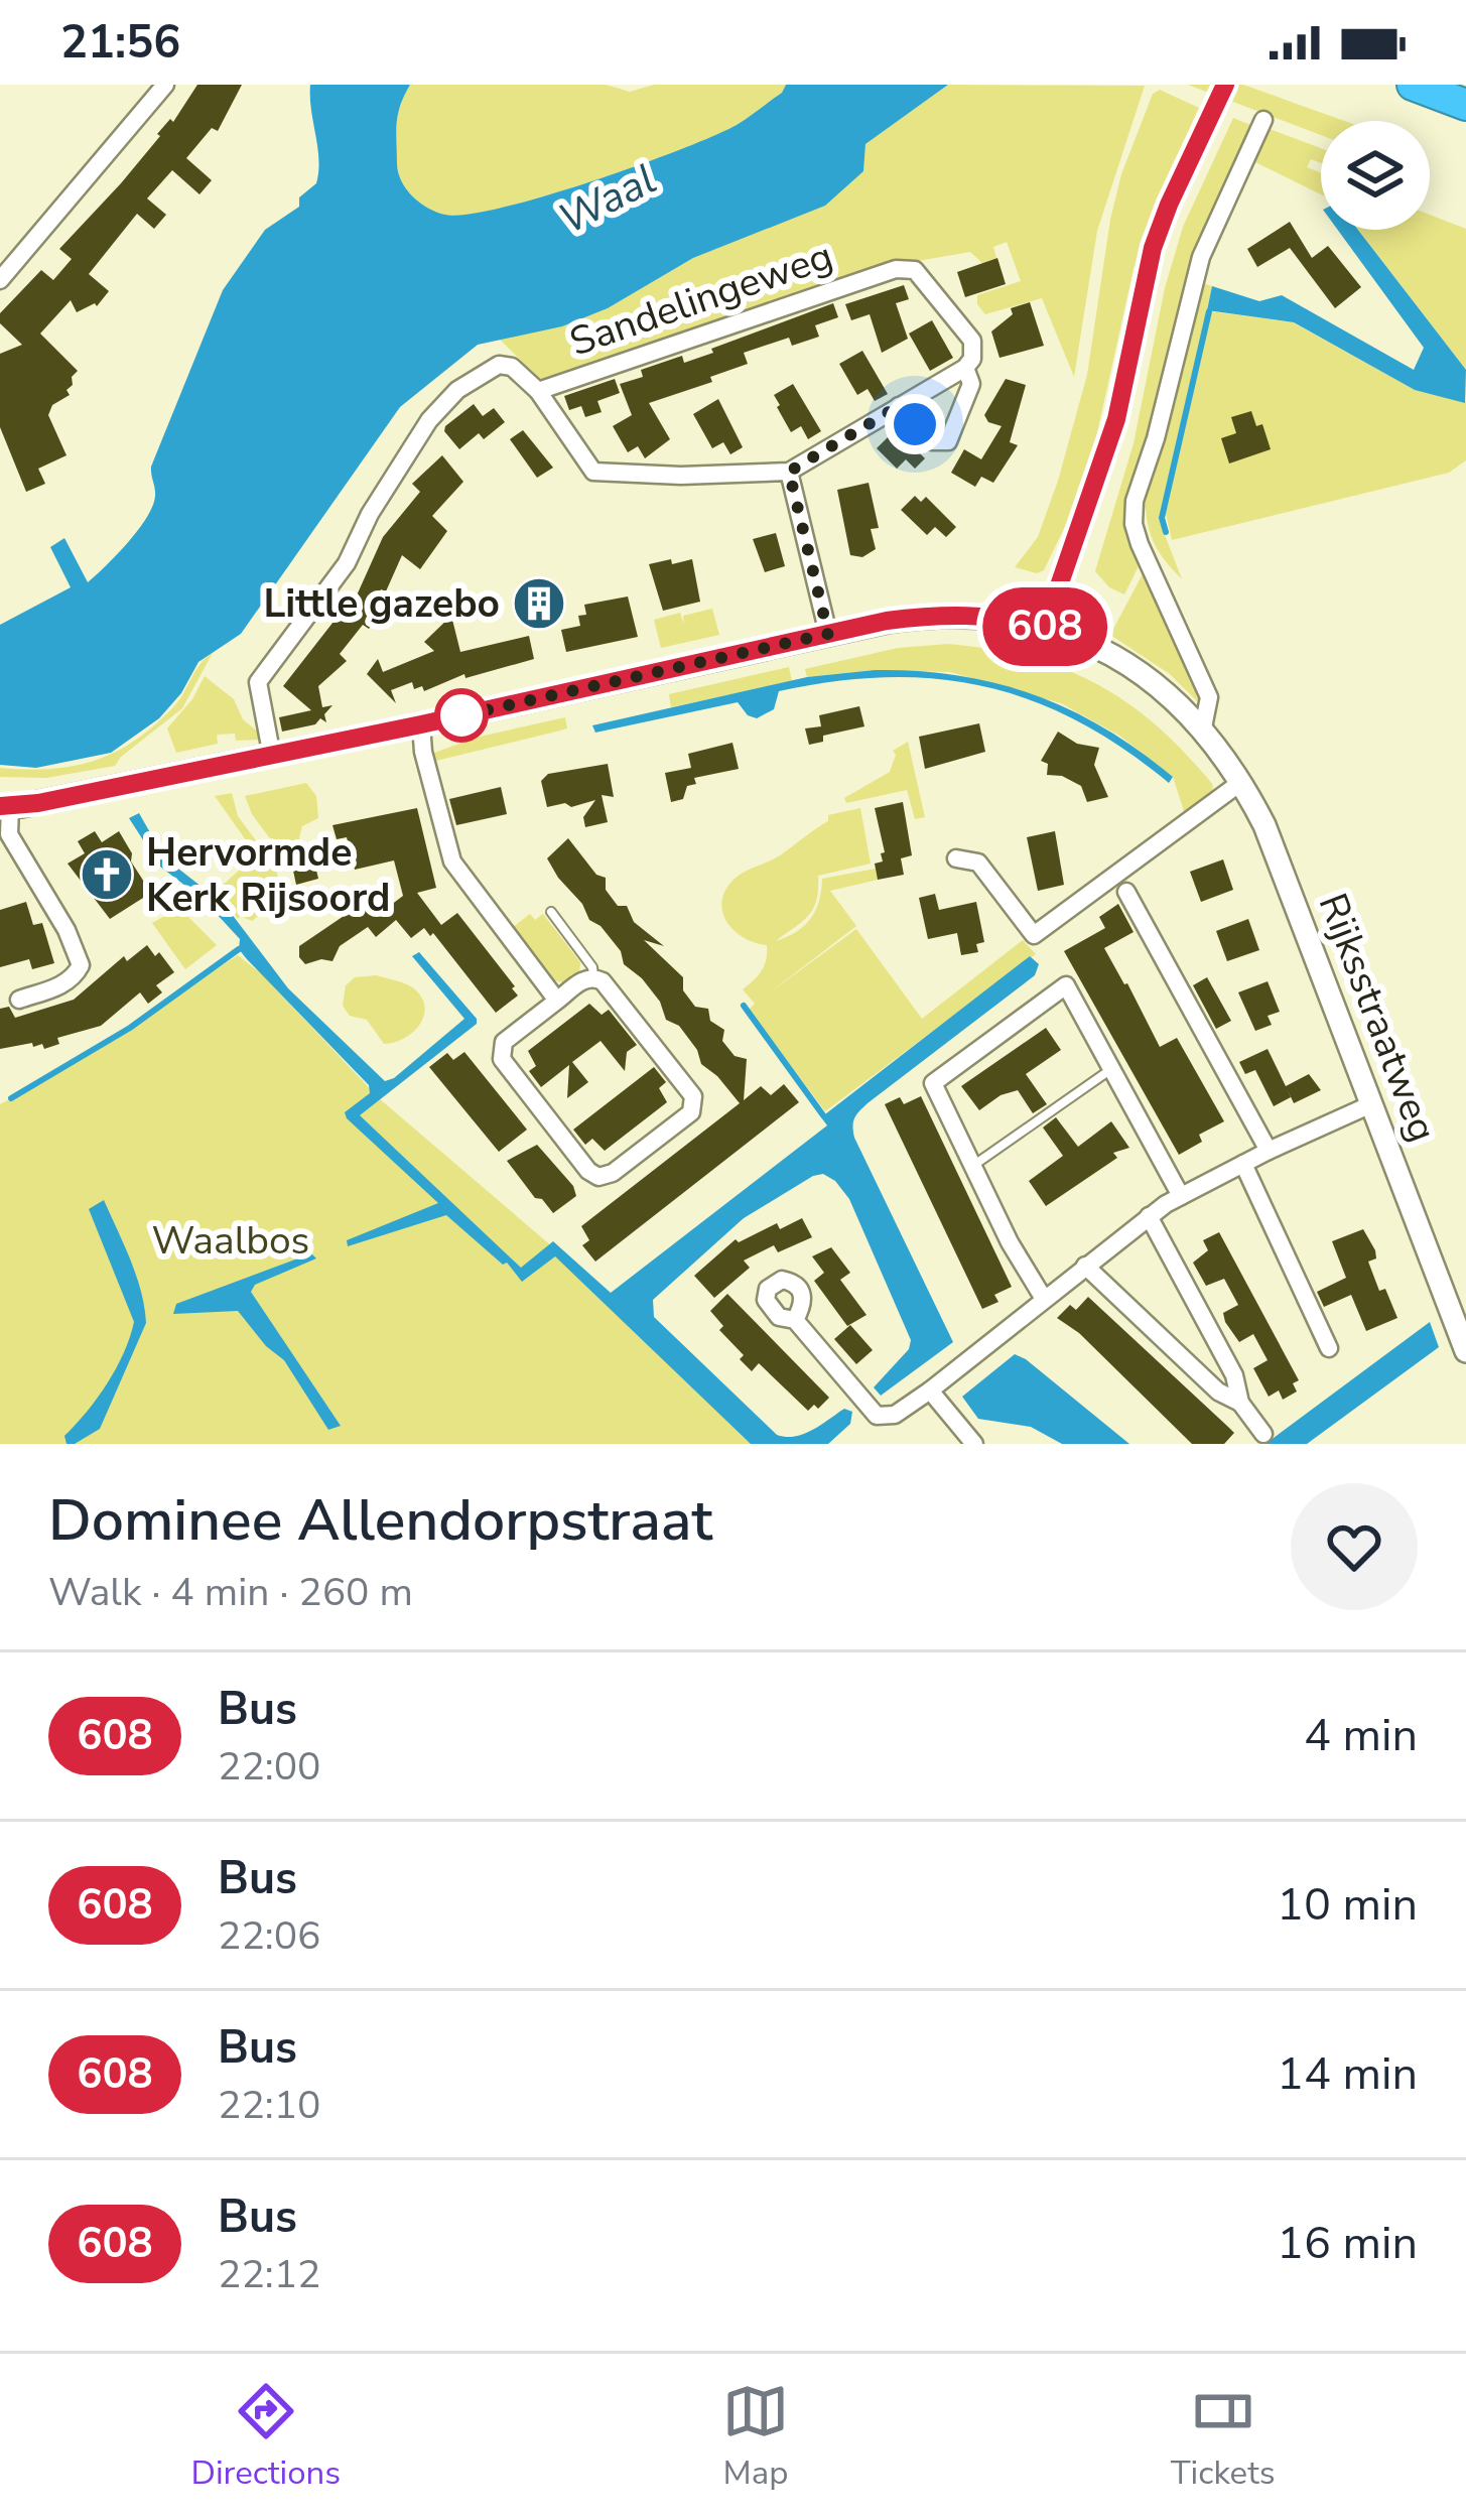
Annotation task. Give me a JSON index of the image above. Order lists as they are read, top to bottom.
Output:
{
  "streets": {
    "street": ["Sandelingeweg", "Rijksstraatweg"]
  },
  "water": ["Waal"],
  "parks": ["Waalbos"],
  "places": {
    "building": ["Little gazebo"],
    "church": ["Hervormde Kerk Rijsoord"]
  },
  "lines": ["bus line 608"],
  "page": {
    "status": "21:56",
    "on_map": "608",
    "heading": ["Dominee Allendorpstraat", "Walk · 4 min · 260 m"],
    "list": [
      {
        "mark": "608",
        "name": "Bus",
        "note": "22:00",
        "value": "4 min"
      },
      {
        "mark": "608",
        "name": "Bus",
        "note": "22:06",
        "value": "10 min"
      },
      {
        "mark": "608",
        "name": "Bus",
        "note": "22:10",
        "value": "14 min"
      },
      {
        "mark": "608",
        "name": "Bus",
        "note": "22:12",
        "value": "16 min"
      }
    ],
    "tabs": ["Directions", "Map", "Tickets"]
  }
}
